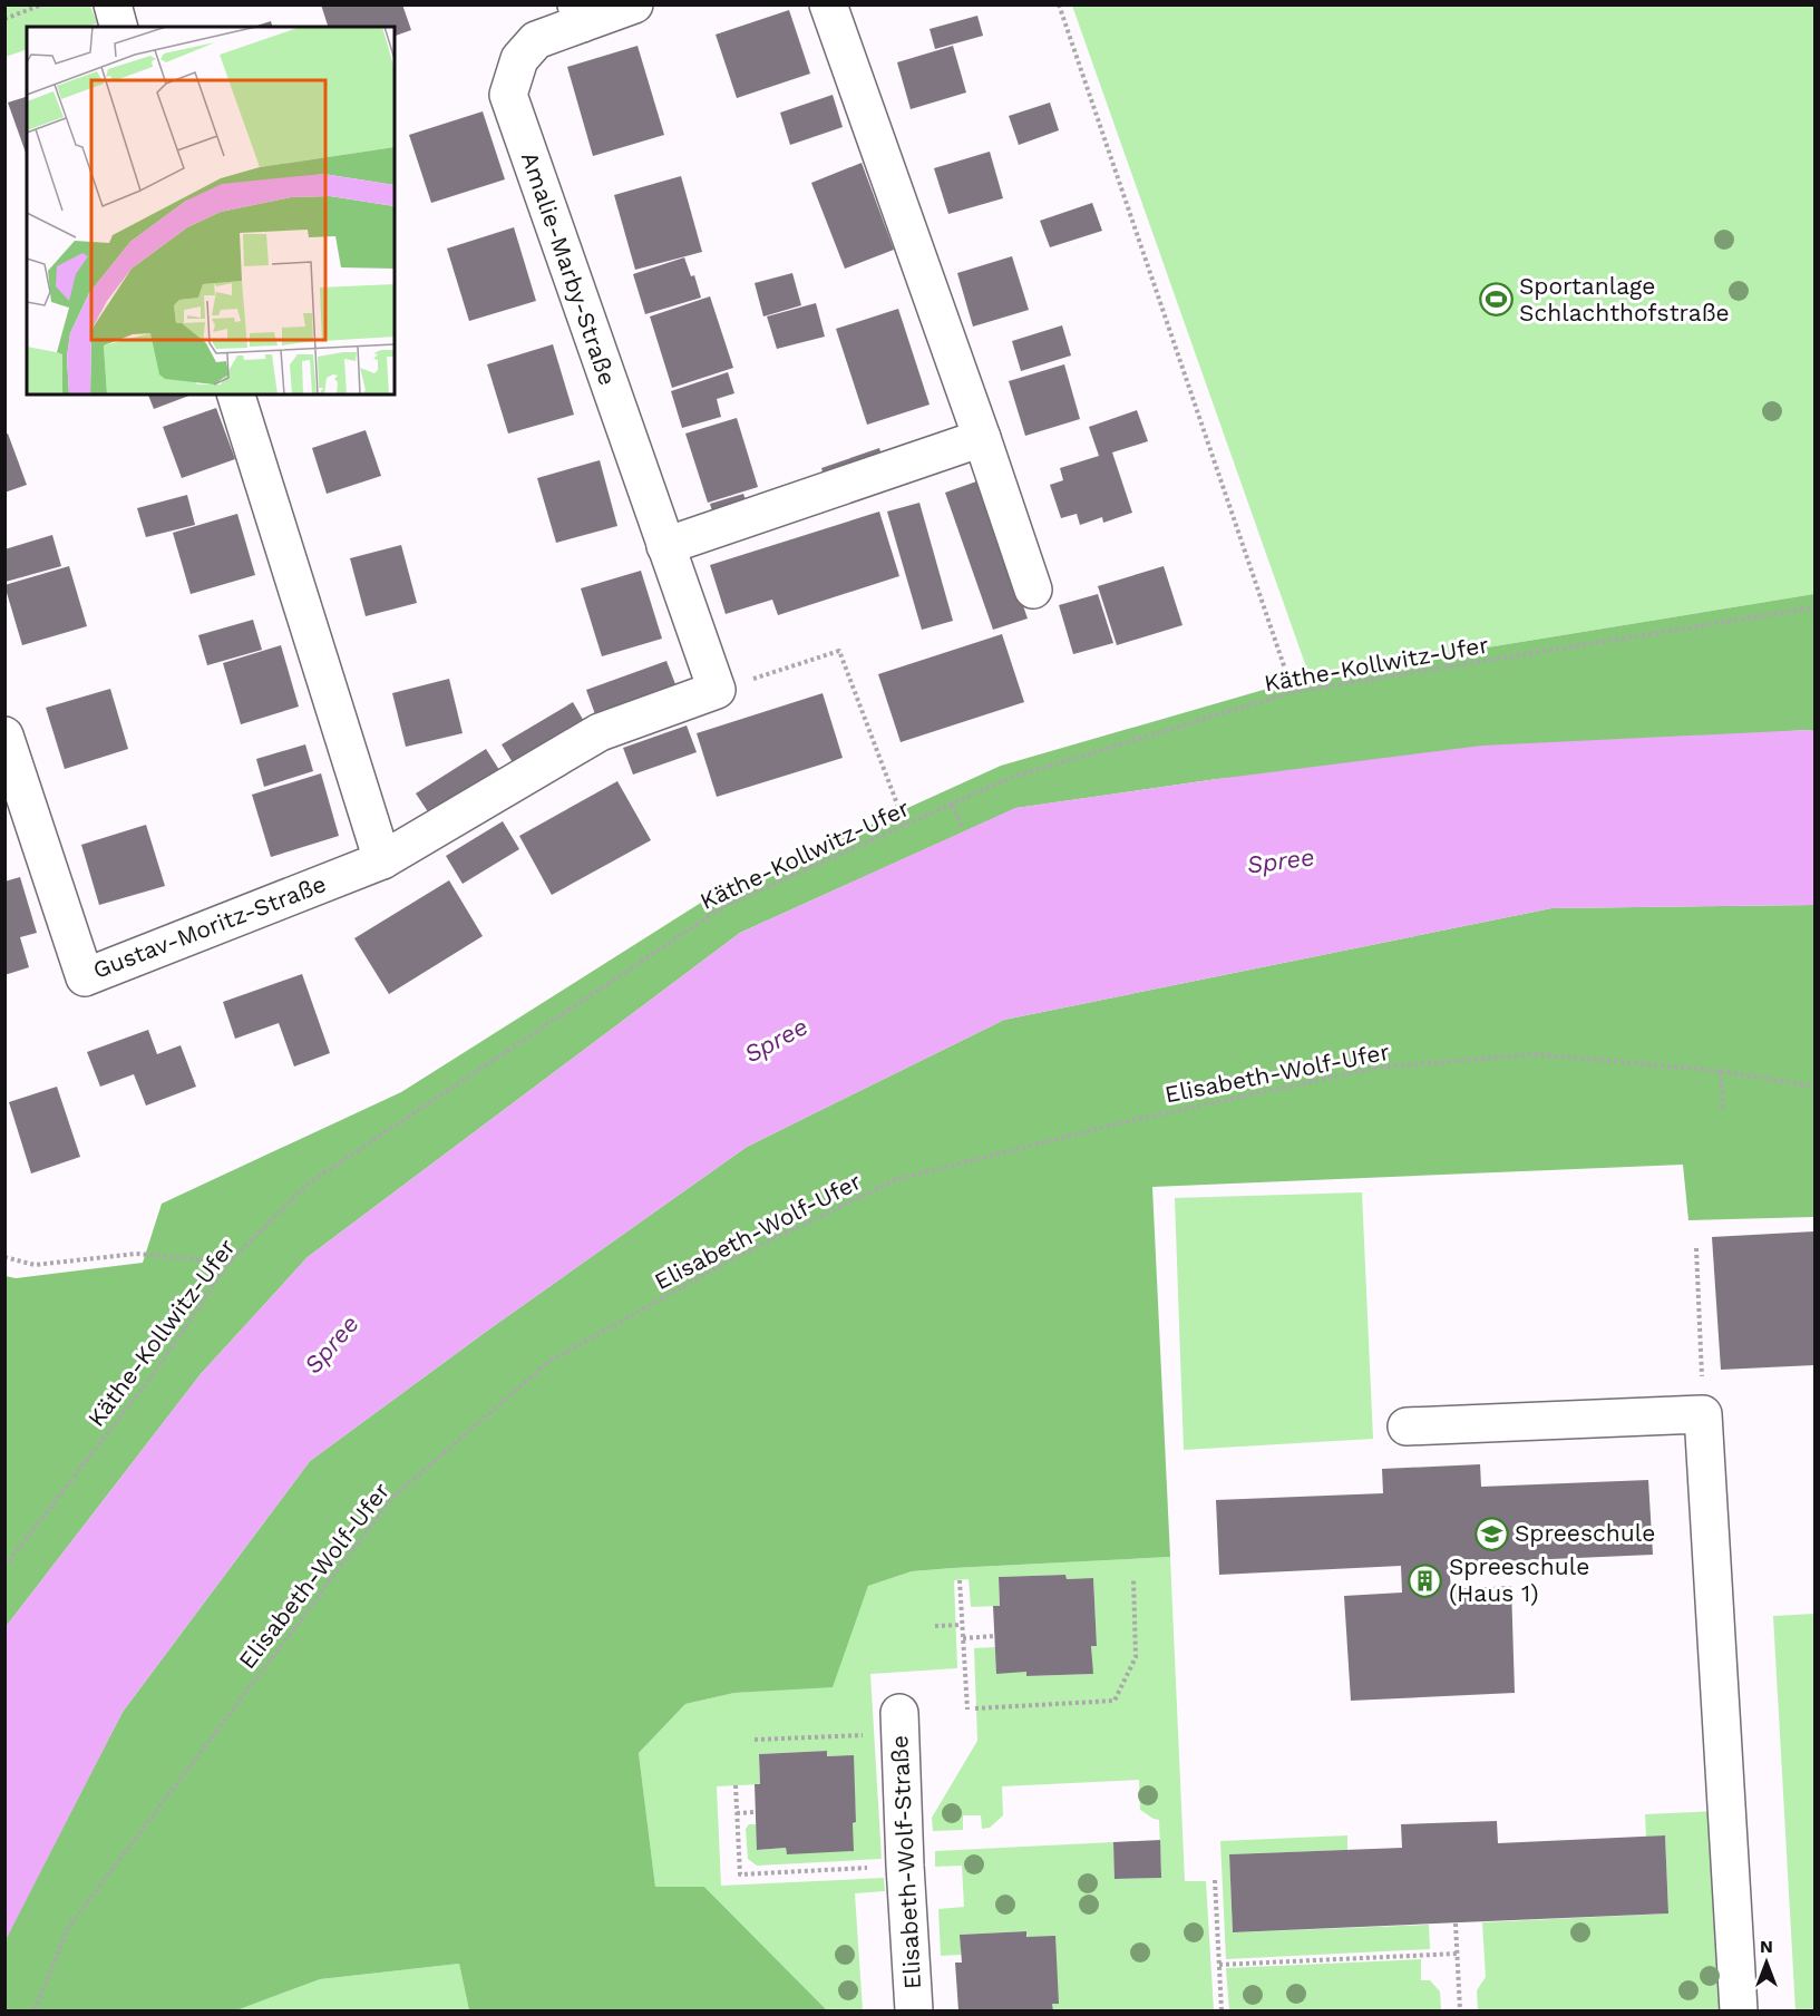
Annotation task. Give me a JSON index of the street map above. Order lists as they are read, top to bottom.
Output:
{
  "streets": {
    "street": ["Amalie-Marby-Straße", "Gustav-Moritz-Straße", "Elisabeth-Wolf-Straße"],
    "path": ["Käthe-Kollwitz-Ufer", "Elisabeth-Wolf-Ufer"]
  },
  "crossings": [
    ["Amalie-Marby-Straße", "Gustav-Moritz-Straße"]
  ],
  "water": ["Spree"],
  "places": {
    "sports": ["Sportanlage Schlachthofstraße"],
    "school or university": ["Spreeschule"],
    "building": ["Spreeschule (Haus 1)"]
  },
  "north": "top"
}
